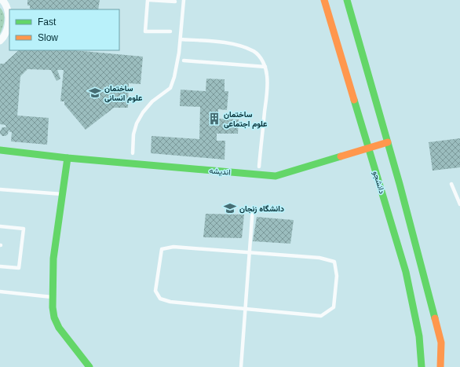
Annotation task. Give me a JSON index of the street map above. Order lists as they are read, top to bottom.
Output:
{
  "streets": {
    "main road": ["اندیشه", "دانشجو"]
  },
  "crossings": [
    ["اندیشه", "دانشجو"]
  ],
  "places": {
    "school or university": ["ساختمان علوم انسانی", "دانشگاه زنجان"],
    "building": ["ساختمان علوم اجتماعی"]
  },
  "legend": ["Fast", "Slow"]
}
